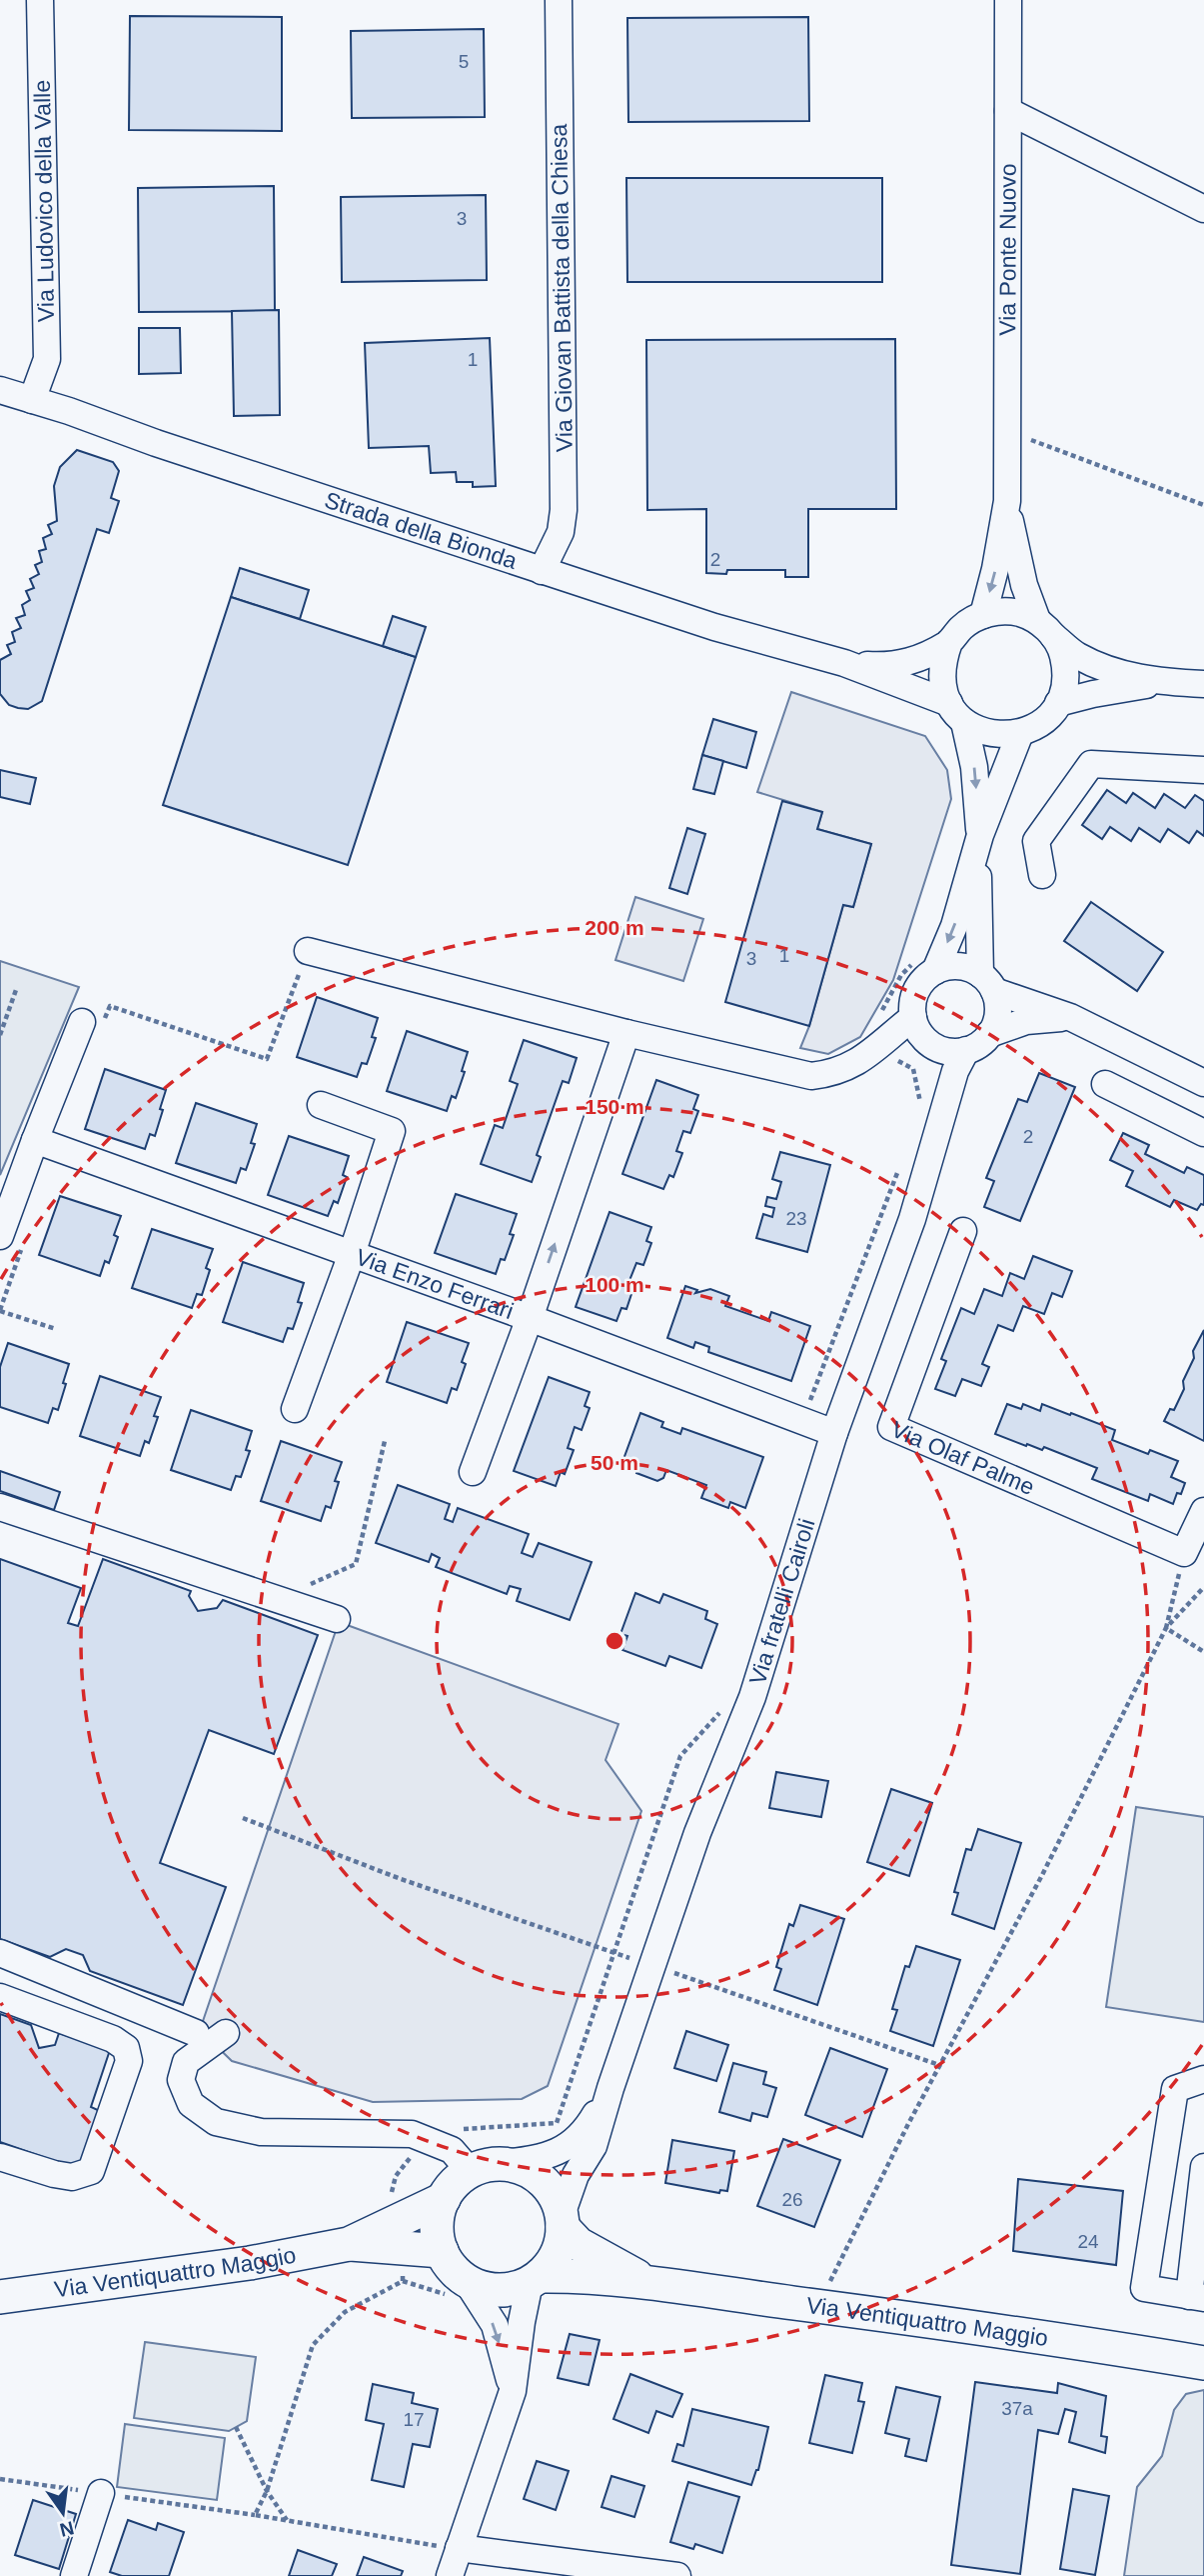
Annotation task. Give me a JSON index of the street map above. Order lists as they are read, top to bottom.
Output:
{
  "streets": {
    "main road": ["Via Ventiquattro Maggio"],
    "street": [
      "Via Ludovico della Valle",
      "Via Ponte Nuovo",
      "Via Giovan Battista della Chiesa",
      "Strada della Bionda",
      "Via Enzo Ferrari",
      "Via Olaf Palme",
      "Via fratelli Cairoli"
    ]
  },
  "crossings": [
    ["Via Ludovico della Valle", "Strada della Bionda"],
    ["Via Ponte Nuovo", "Strada della Bionda"],
    ["Via Giovan Battista della Chiesa", "Strada della Bionda"],
    ["Via Enzo Ferrari", "Via fratelli Cairoli"],
    ["Via fratelli Cairoli", "Via Ventiquattro Maggio"]
  ],
  "house_numbers": [
    "5",
    "3",
    "1",
    "2",
    "1",
    "3",
    "2",
    "23",
    "26",
    "24",
    "37a",
    "17"
  ],
  "north": "bottom",
  "rings": [
    "200 m",
    "150 m",
    "100 m",
    "50 m"
  ]
}
